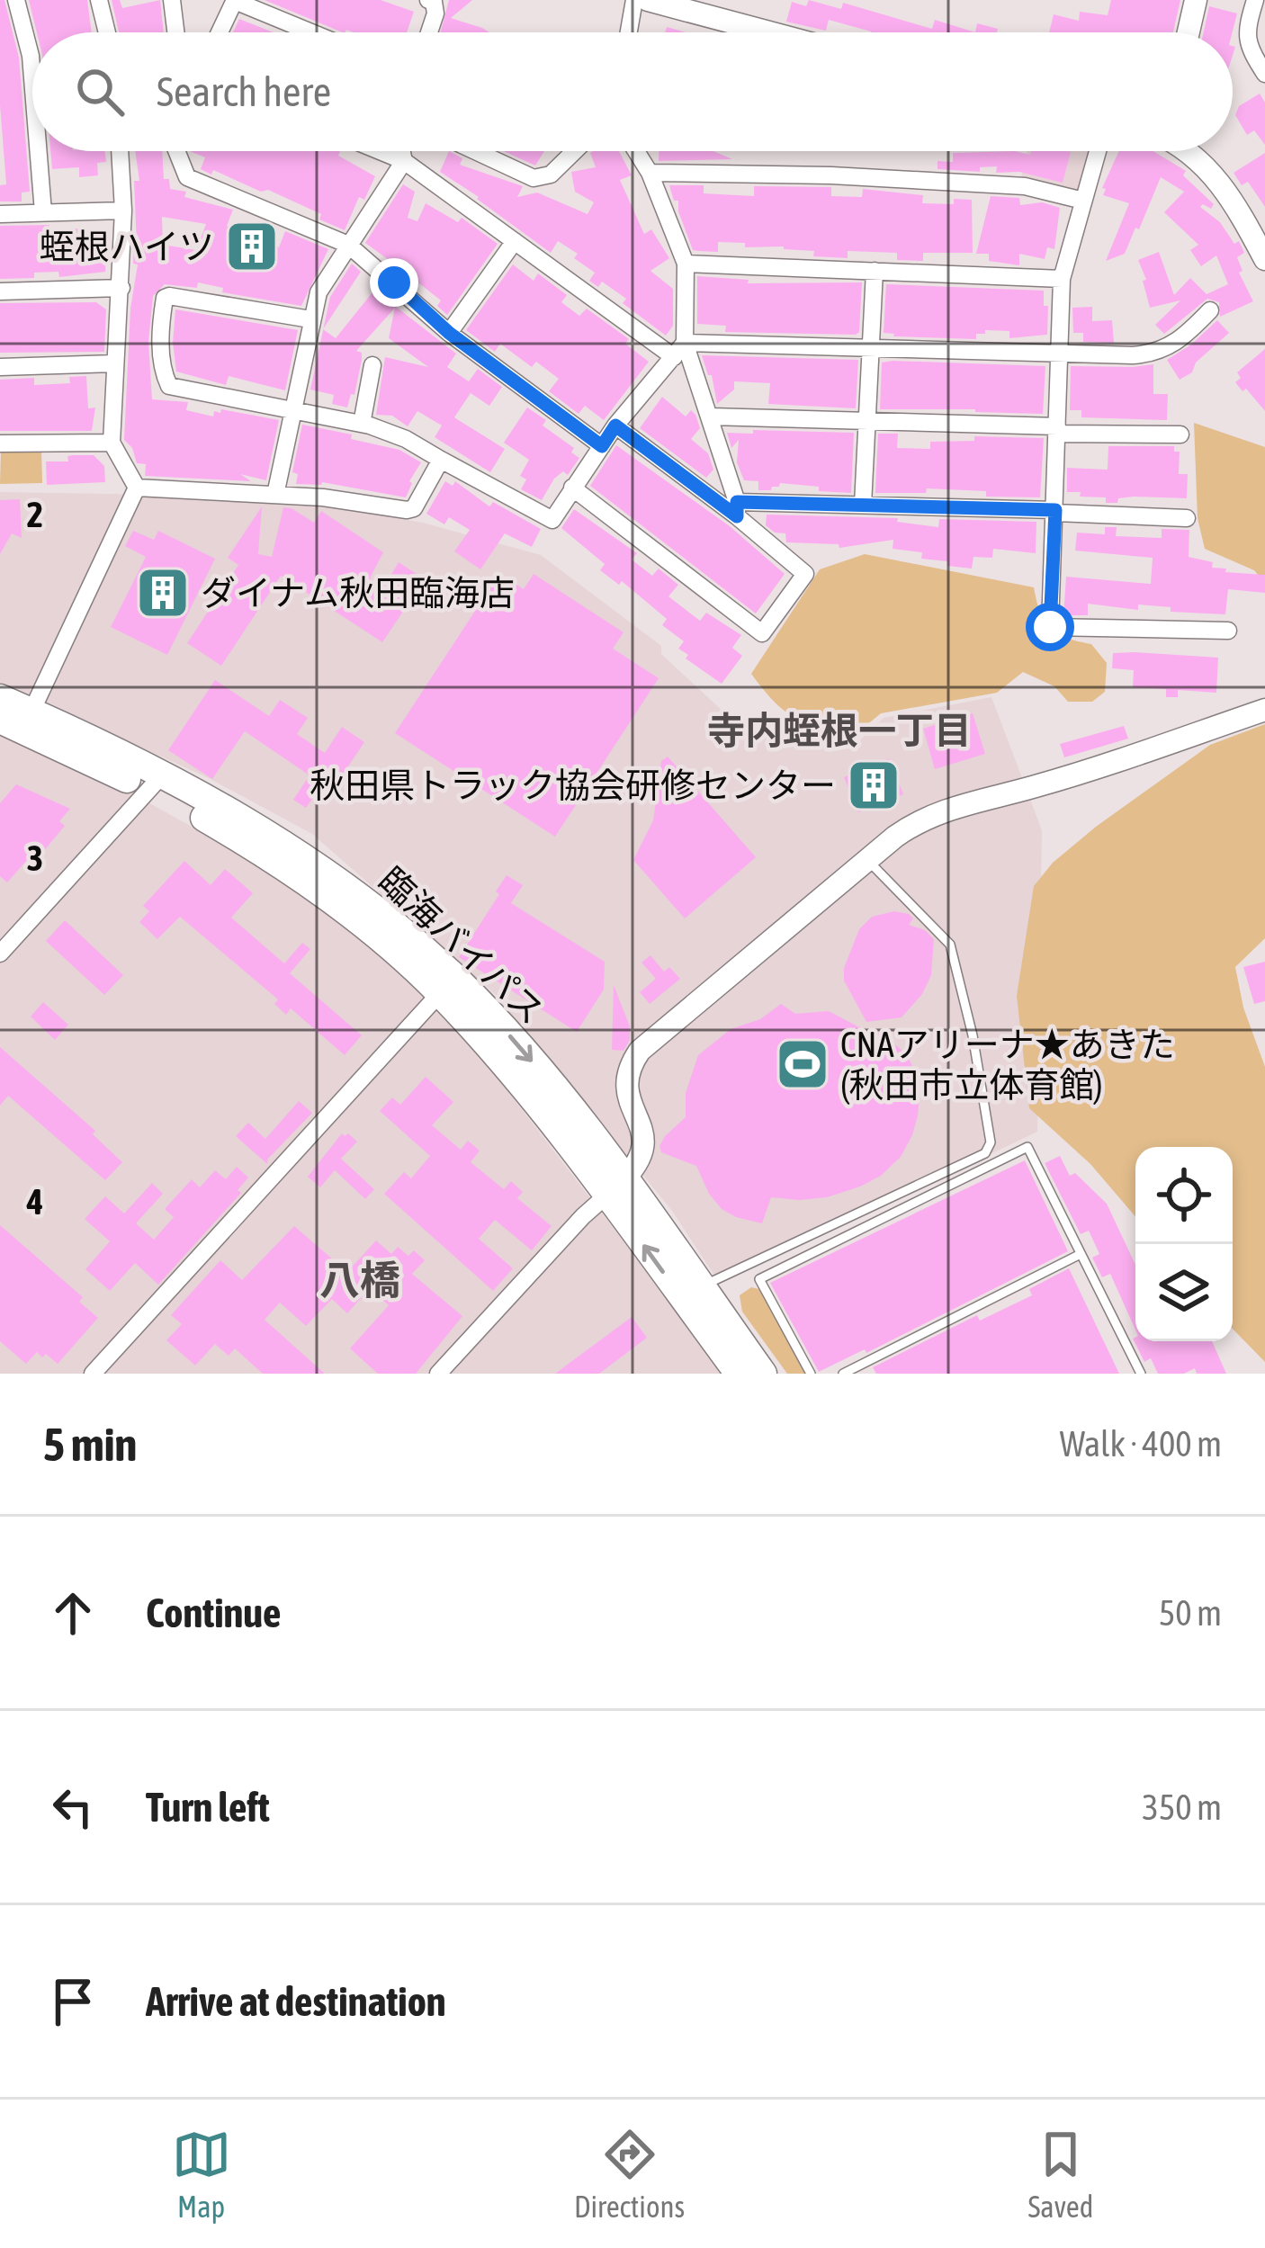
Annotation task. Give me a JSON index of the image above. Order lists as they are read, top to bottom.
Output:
{
  "streets": {
    "highway": ["臨海バイパス"]
  },
  "districts": ["寺内蛭根一丁目", "八橋"],
  "places": {
    "building": ["蛭根ハイツ", "ダイナム秋田臨海店", "秋田県トラック協会研修センター"],
    "sports": ["CNAアリーナ★あきた (秋田市立体育館)"]
  },
  "page": {
    "search": "Search here",
    "heading": ["5 min", "Walk · 400 m"],
    "list": [
      ["Continue", "50 m"],
      ["Turn left", "350 m"],
      "Arrive at destination"
    ],
    "nav": ["Map", "Directions", "Saved"]
  },
  "grid": {
    "rows": ["2", "3", "4"]
  }
}
